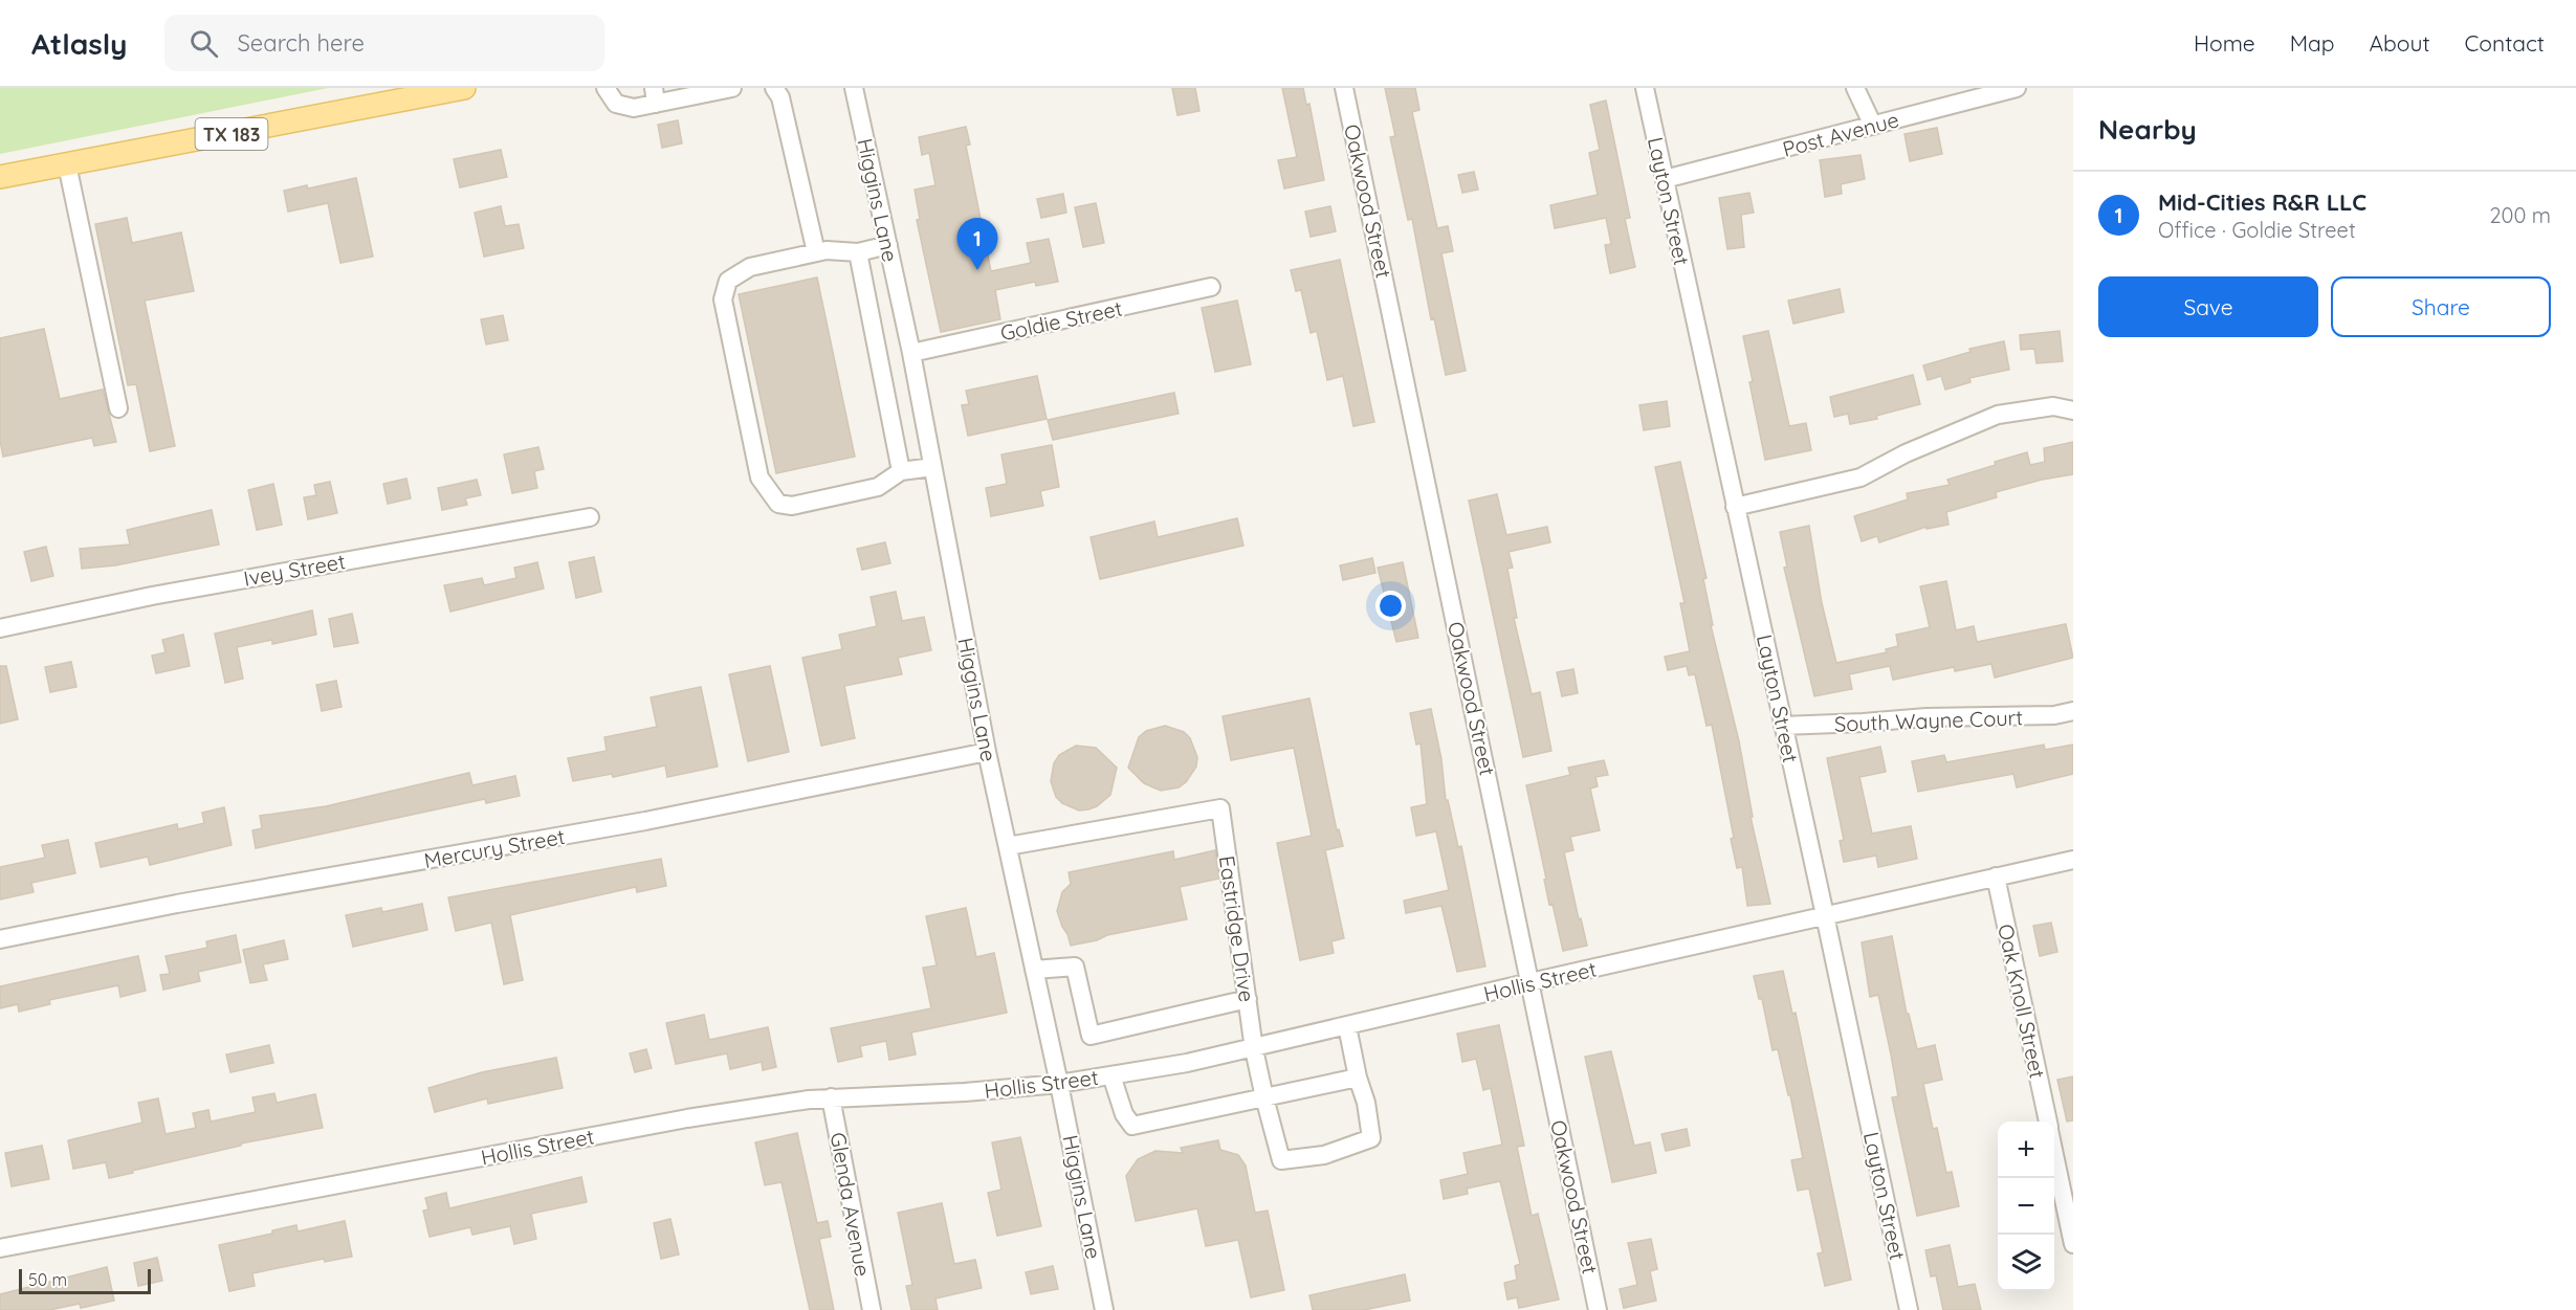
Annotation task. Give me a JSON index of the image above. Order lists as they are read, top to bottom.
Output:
{
  "streets": {
    "main road": ["TX 183"],
    "street": [
      "Post Avenue",
      "Higgins Lane",
      "Oakwood Street",
      "Layton Street",
      "Goldie Street",
      "Ivey Street",
      "South Wayne Court",
      "Mercury Street",
      "Eastridge Drive",
      "Hollis Street",
      "Oak Knoll Street",
      "Glenda Avenue"
    ]
  },
  "crossings": [
    ["Post Avenue", "Layton Street"],
    ["Higgins Lane", "Goldie Street"],
    ["Higgins Lane", "Mercury Street"],
    ["Higgins Lane", "Eastridge Drive"],
    ["Higgins Lane", "Hollis Street"],
    ["Oakwood Street", "Hollis Street"],
    ["Layton Street", "South Wayne Court"],
    ["Layton Street", "Hollis Street"],
    ["Eastridge Drive", "Hollis Street"],
    ["Hollis Street", "Oak Knoll Street"],
    ["Hollis Street", "Glenda Avenue"]
  ],
  "scale_bar": "50 m",
  "page": {
    "header": "Atlasly",
    "search": "Search here",
    "nav": [
      "Home",
      "Map",
      "About",
      "Contact"
    ],
    "heading": "Nearby",
    "list": [
      {
        "mark": "1",
        "name": "Mid-Cities R&R LLC",
        "note": "Office · Goldie Street",
        "value": "200 m"
      }
    ],
    "pins": "1",
    "buttons": ["Save", "Share"],
    "map_buttons": ["+", "−"],
    "scale": "50 m"
  }
}
